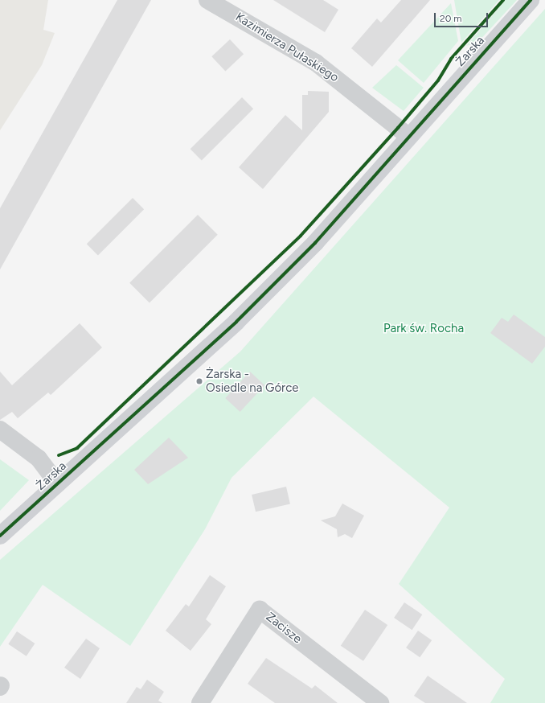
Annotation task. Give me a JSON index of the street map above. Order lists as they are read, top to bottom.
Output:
{
  "streets": {
    "street": ["Kazimierza Pułaskiego", "Żarska", "Zacisze"]
  },
  "crossings": [
    ["Kazimierza Pułaskiego", "Żarska"]
  ],
  "parks": ["Park św. Rocha"],
  "places": ["Żarska - Osiedle na Górce"],
  "scale_bar": "20 m"
}
